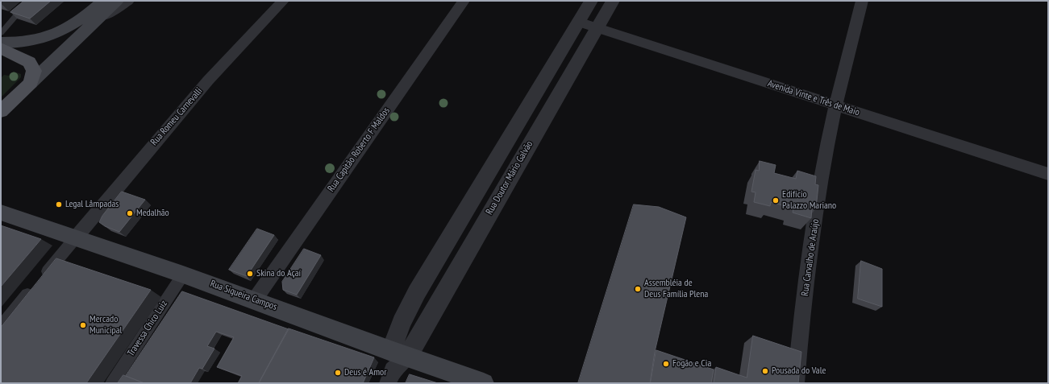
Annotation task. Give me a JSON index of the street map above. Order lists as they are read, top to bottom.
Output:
{
  "streets": {
    "main road": ["Rua Siqueira Campos"],
    "street": [
      "Avenida Vinte e Três de Maio",
      "Rua Romeu Carnevalli",
      "Rua Capitão Roberto F Maldos",
      "Rua Doutor Mário Galvão",
      "Rua Carvalho de Araújo",
      "Travessa Chico Luiz"
    ]
  },
  "crossings": [
    ["Avenida Vinte e Três de Maio", "Rua Doutor Mário Galvão"],
    ["Avenida Vinte e Três de Maio", "Rua Carvalho de Araújo"],
    ["Rua Romeu Carnevalli", "Rua Siqueira Campos"],
    ["Rua Capitão Roberto F Maldos", "Rua Siqueira Campos"],
    ["Rua Doutor Mário Galvão", "Rua Siqueira Campos"],
    ["Rua Siqueira Campos", "Travessa Chico Luiz"]
  ],
  "places": [
    "Edifício Palazzo Mariano",
    "Legal Lâmpadas",
    "Medalhão",
    "Skina do Açaí",
    "Assembléia de Deus Família Plena",
    "Mercado Municipal",
    "Fogão e Cia",
    "Pousada do Vale",
    "Deus é Amor"
  ]
}
